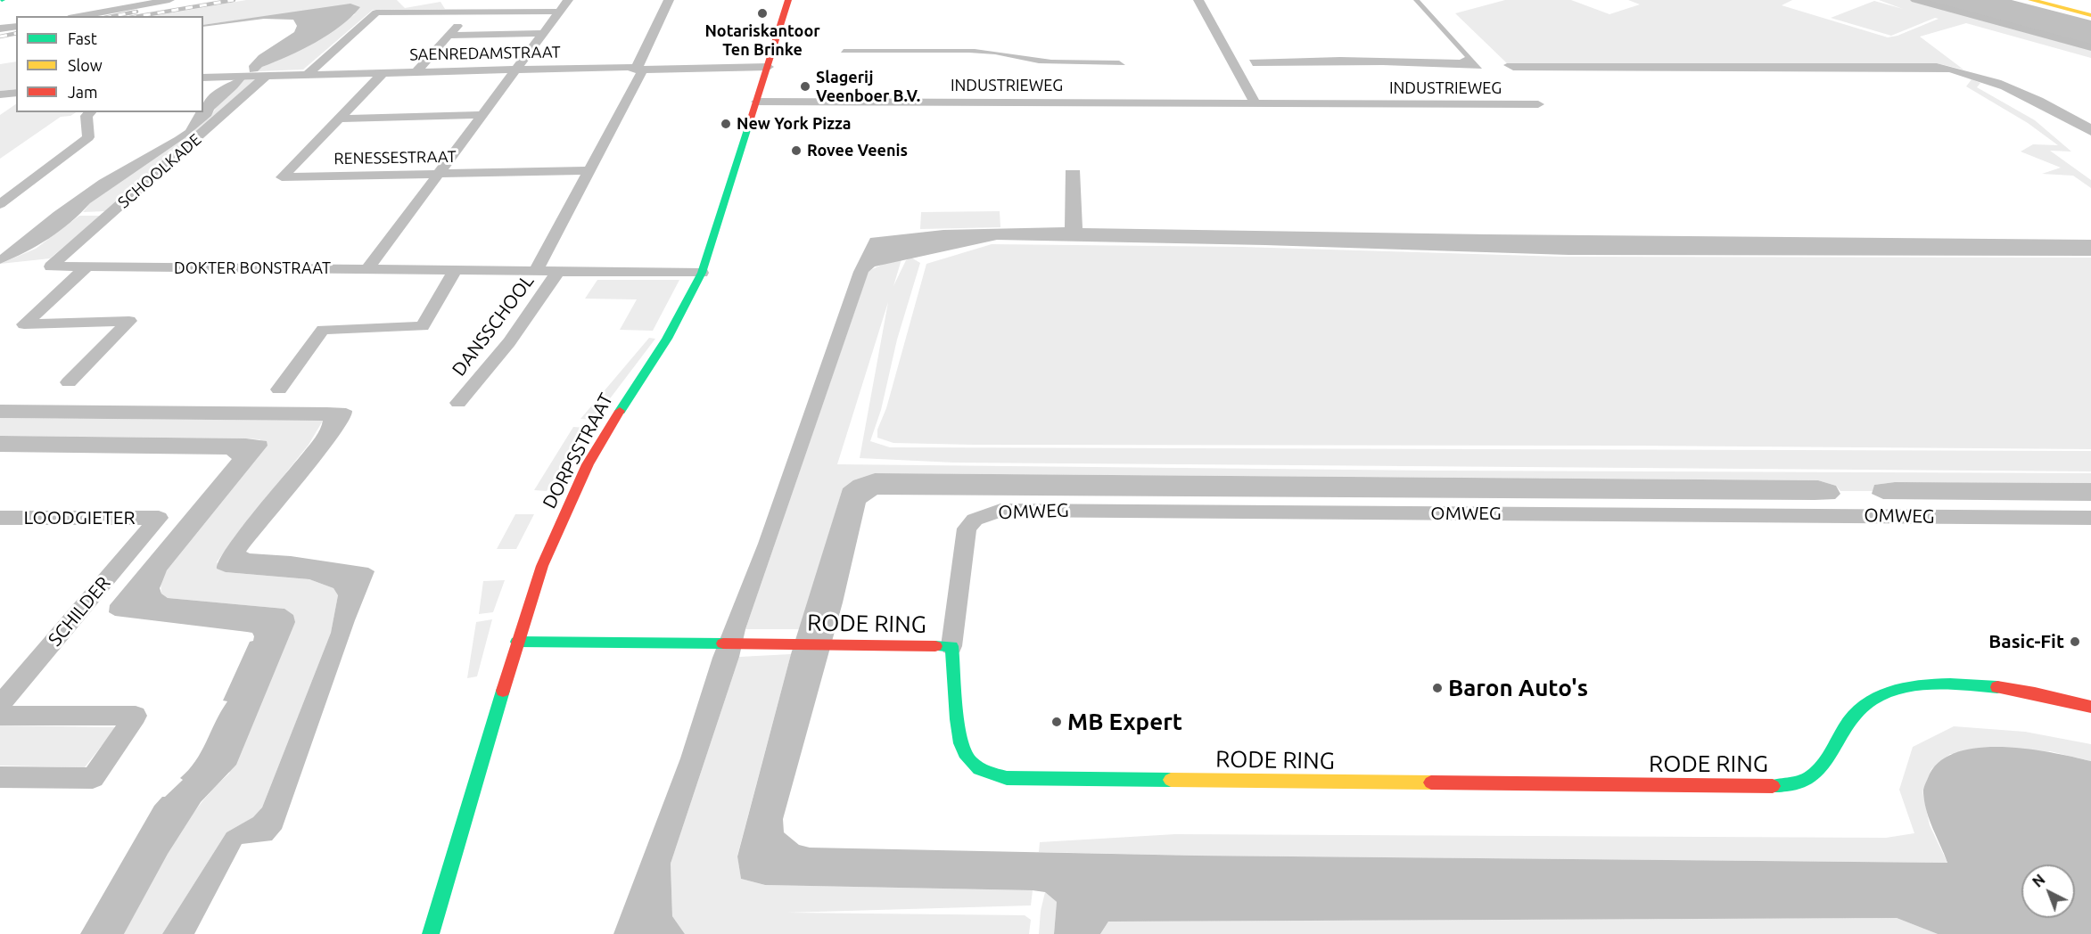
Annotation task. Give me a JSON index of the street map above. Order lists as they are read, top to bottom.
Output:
{
  "streets": {
    "main road": ["DORPSSTRAAT", "RODE RING"],
    "street": [
      "SAENREDAMSTRAAT",
      "INDUSTRIEWEG",
      "RENESSESTRAAT",
      "SCHOOLKADE",
      "DOKTER BONSTRAAT",
      "DANSSCHOOL",
      "OMWEG",
      "LOODGIETER",
      "SCHILDER"
    ]
  },
  "crossings": [
    ["SAENREDAMSTRAAT", "RENESSESTRAAT"],
    ["SAENREDAMSTRAAT", "SCHOOLKADE"],
    ["SAENREDAMSTRAAT", "DORPSSTRAAT"],
    ["INDUSTRIEWEG", "DORPSSTRAAT"],
    ["SCHOOLKADE", "DOKTER BONSTRAAT"],
    ["DOKTER BONSTRAAT", "DANSSCHOOL"],
    ["DOKTER BONSTRAAT", "DORPSSTRAAT"],
    ["DORPSSTRAAT", "RODE RING"],
    ["OMWEG", "RODE RING"],
    ["LOODGIETER", "SCHILDER"]
  ],
  "places": [
    "Notariskantoor Ten Brinke",
    "Slagerij Veenboer B.V.",
    "New York Pizza",
    "Rovee Veenis",
    "Basic-Fit",
    "Baron Auto's",
    "MB Expert"
  ],
  "legend": ["Fast", "Slow", "Jam"],
  "north": "top left"
}
